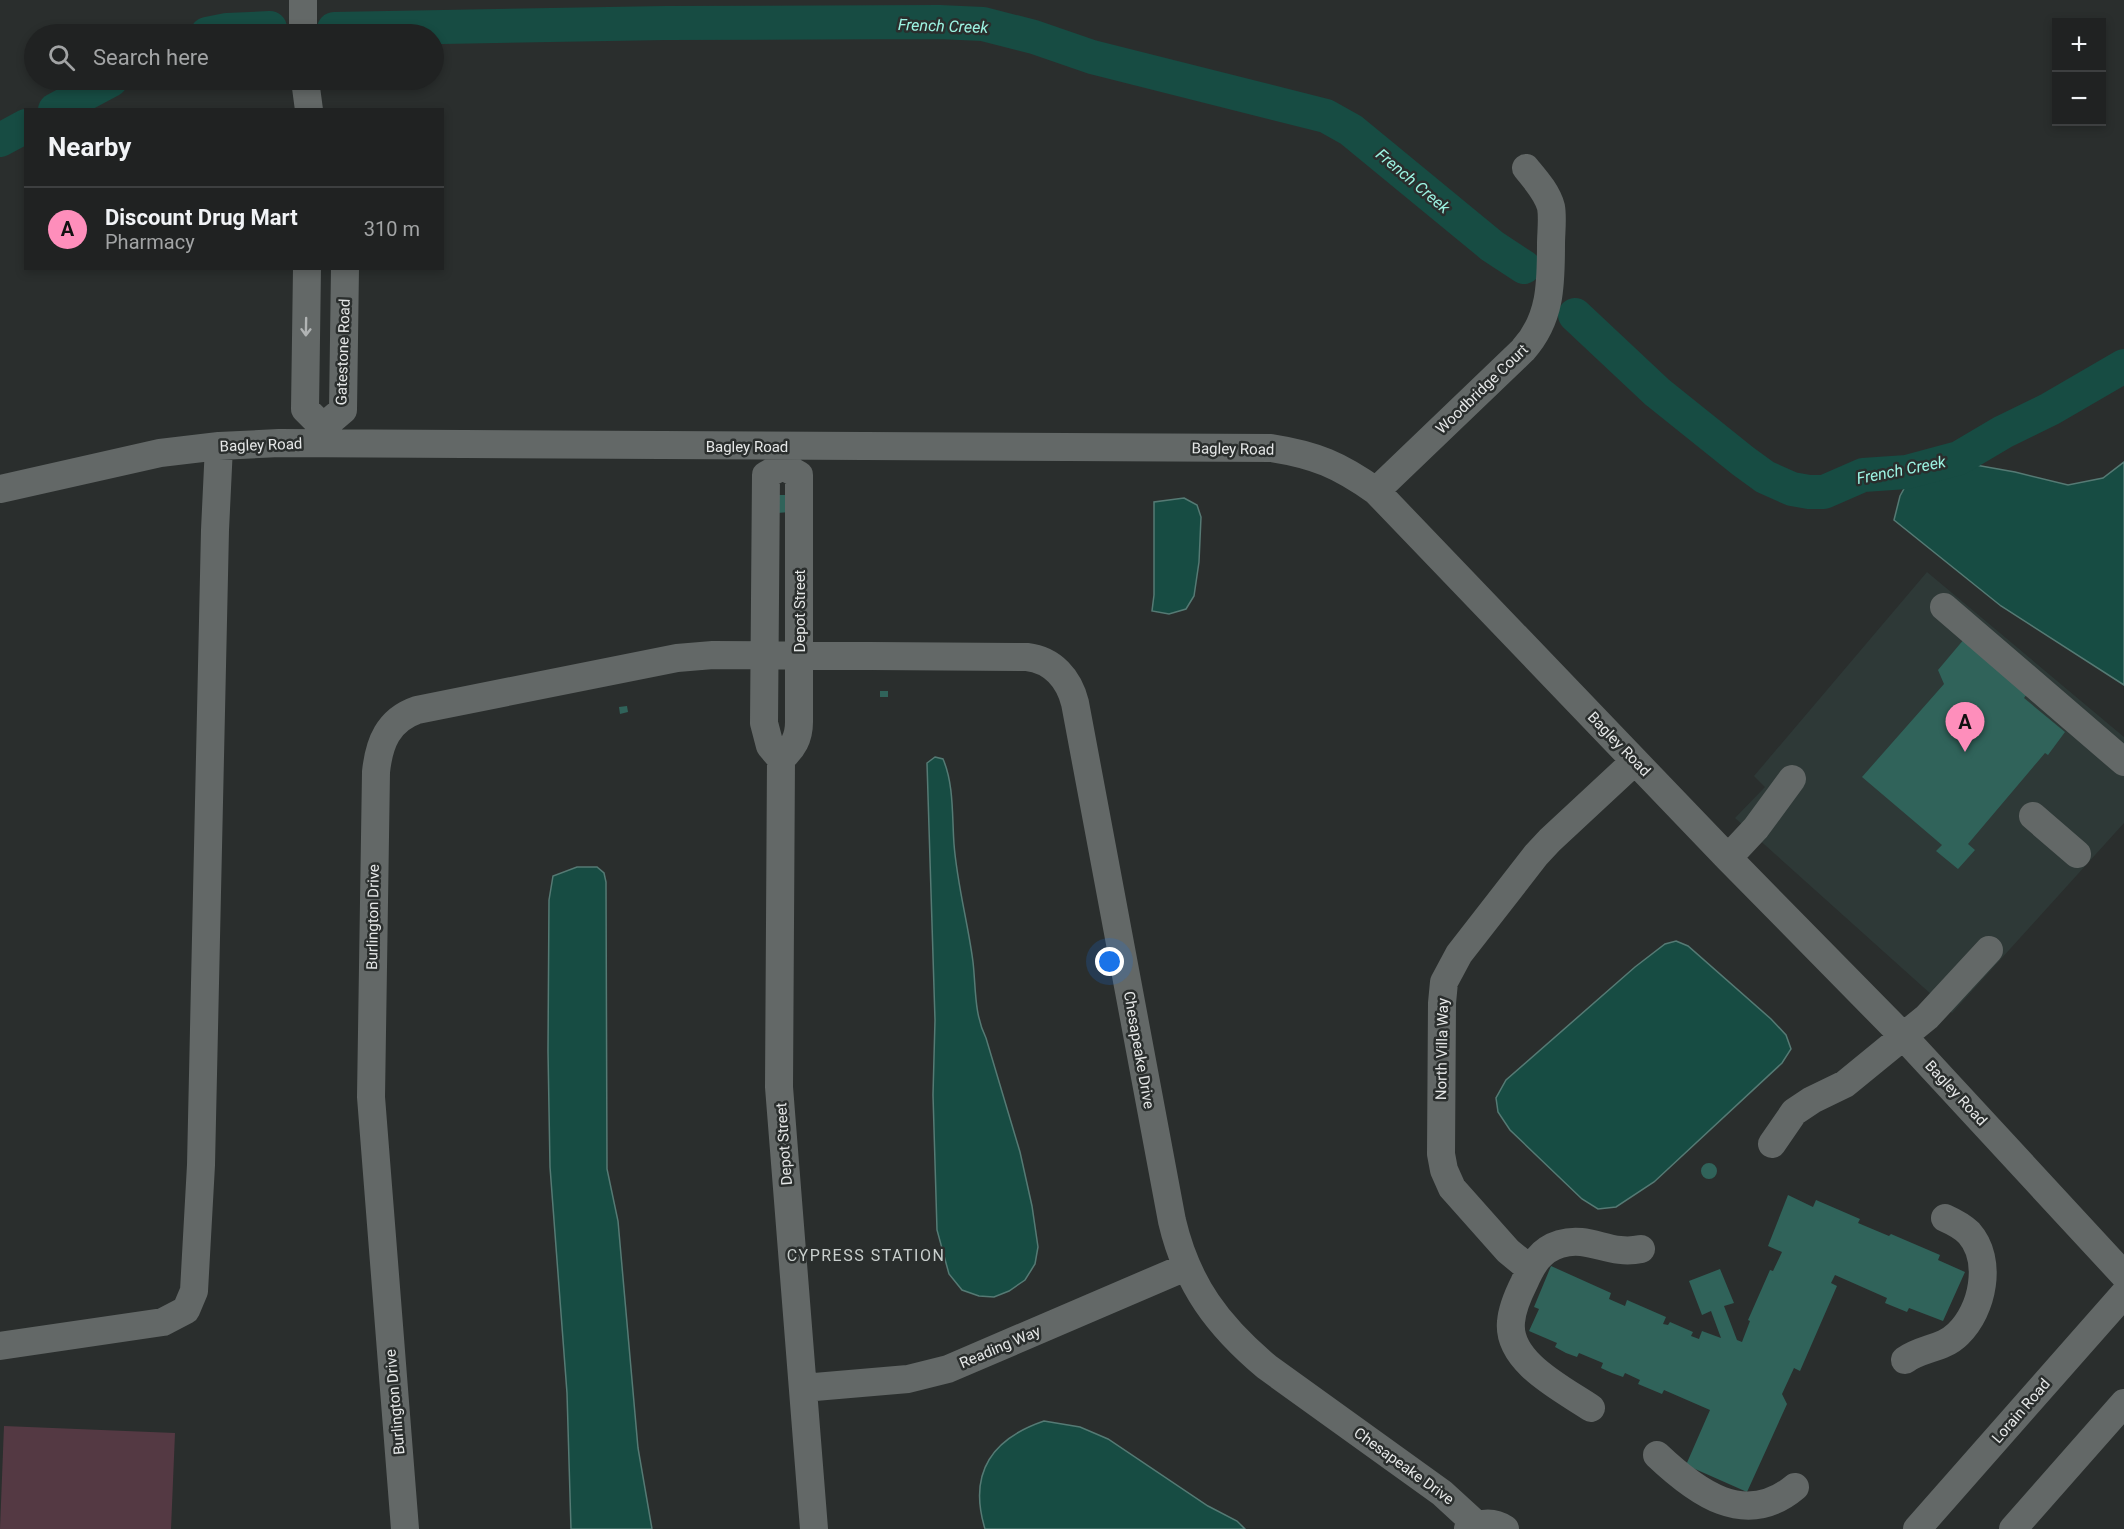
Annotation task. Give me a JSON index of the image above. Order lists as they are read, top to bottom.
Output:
{
  "streets": {
    "street": [
      "Gatestone Road",
      "Woodbridge Court",
      "Bagley Road",
      "Depot Street",
      "Burlington Drive",
      "North Villa Way",
      "Chesapeake Drive",
      "Reading Way",
      "Lorain Road"
    ]
  },
  "crossings": [
    ["Gatestone Road", "Bagley Road"],
    ["Woodbridge Court", "Bagley Road"],
    ["Bagley Road", "Depot Street"],
    ["Bagley Road", "North Villa Way"],
    ["Depot Street", "Burlington Drive"],
    ["Depot Street", "Chesapeake Drive"],
    ["Depot Street", "Reading Way"],
    ["Burlington Drive", "Chesapeake Drive"],
    ["Chesapeake Drive", "Reading Way"]
  ],
  "districts": ["CYPRESS STATION"],
  "water": ["French Creek"],
  "page": {
    "map_buttons": ["+", "−"],
    "search": "Search here",
    "heading": "Nearby",
    "list": [
      {
        "mark": "A",
        "name": "Discount Drug Mart",
        "note": "Pharmacy",
        "value": "310 m"
      }
    ],
    "pins": "A"
  }
}
